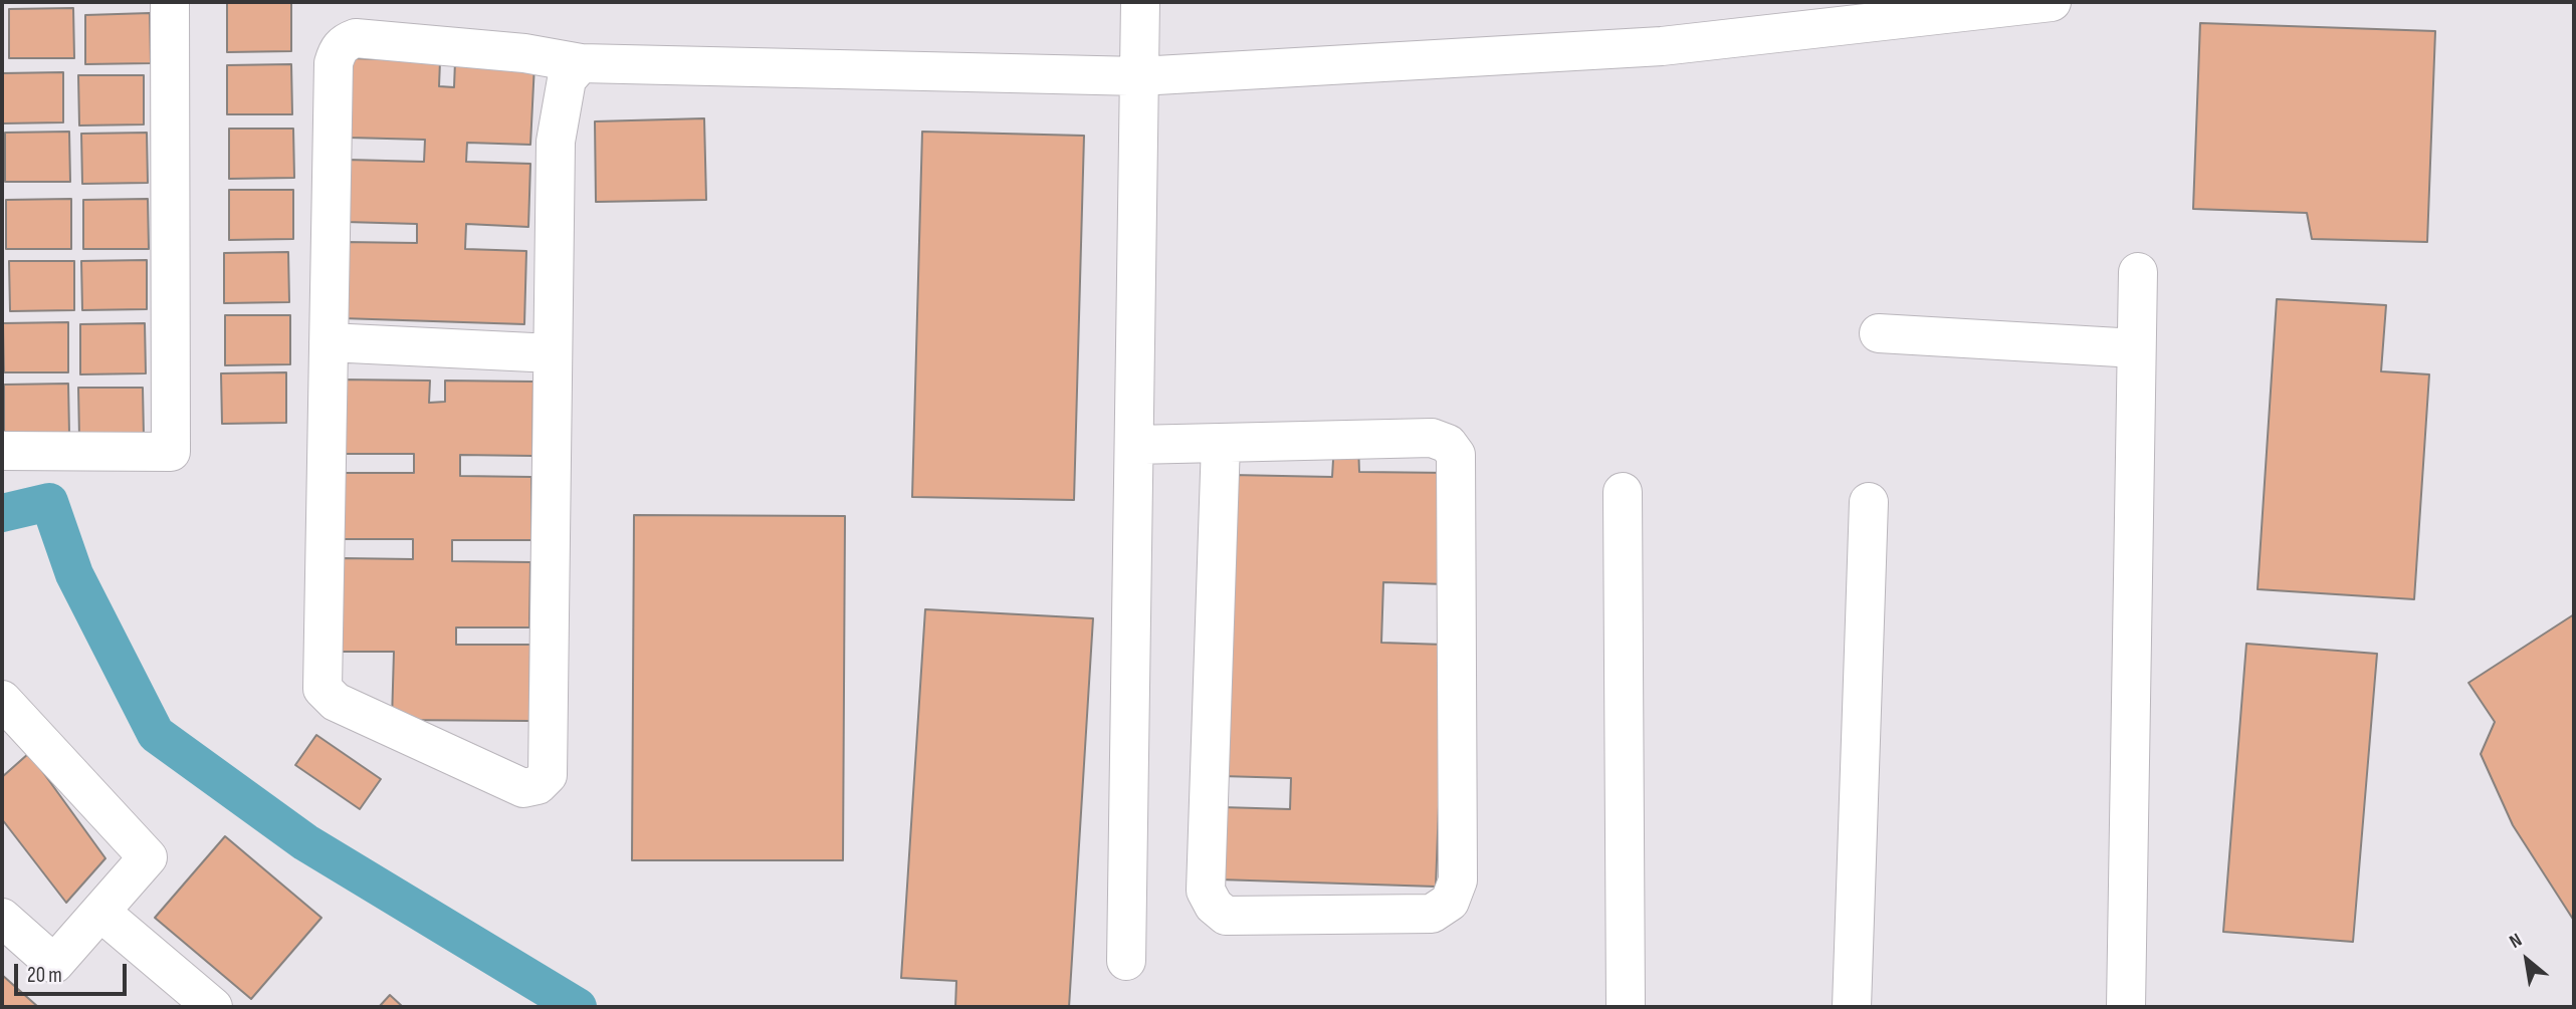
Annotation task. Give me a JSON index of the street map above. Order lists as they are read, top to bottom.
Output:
{
  "scale_bar": "20 m",
  "north": "top left"
}
